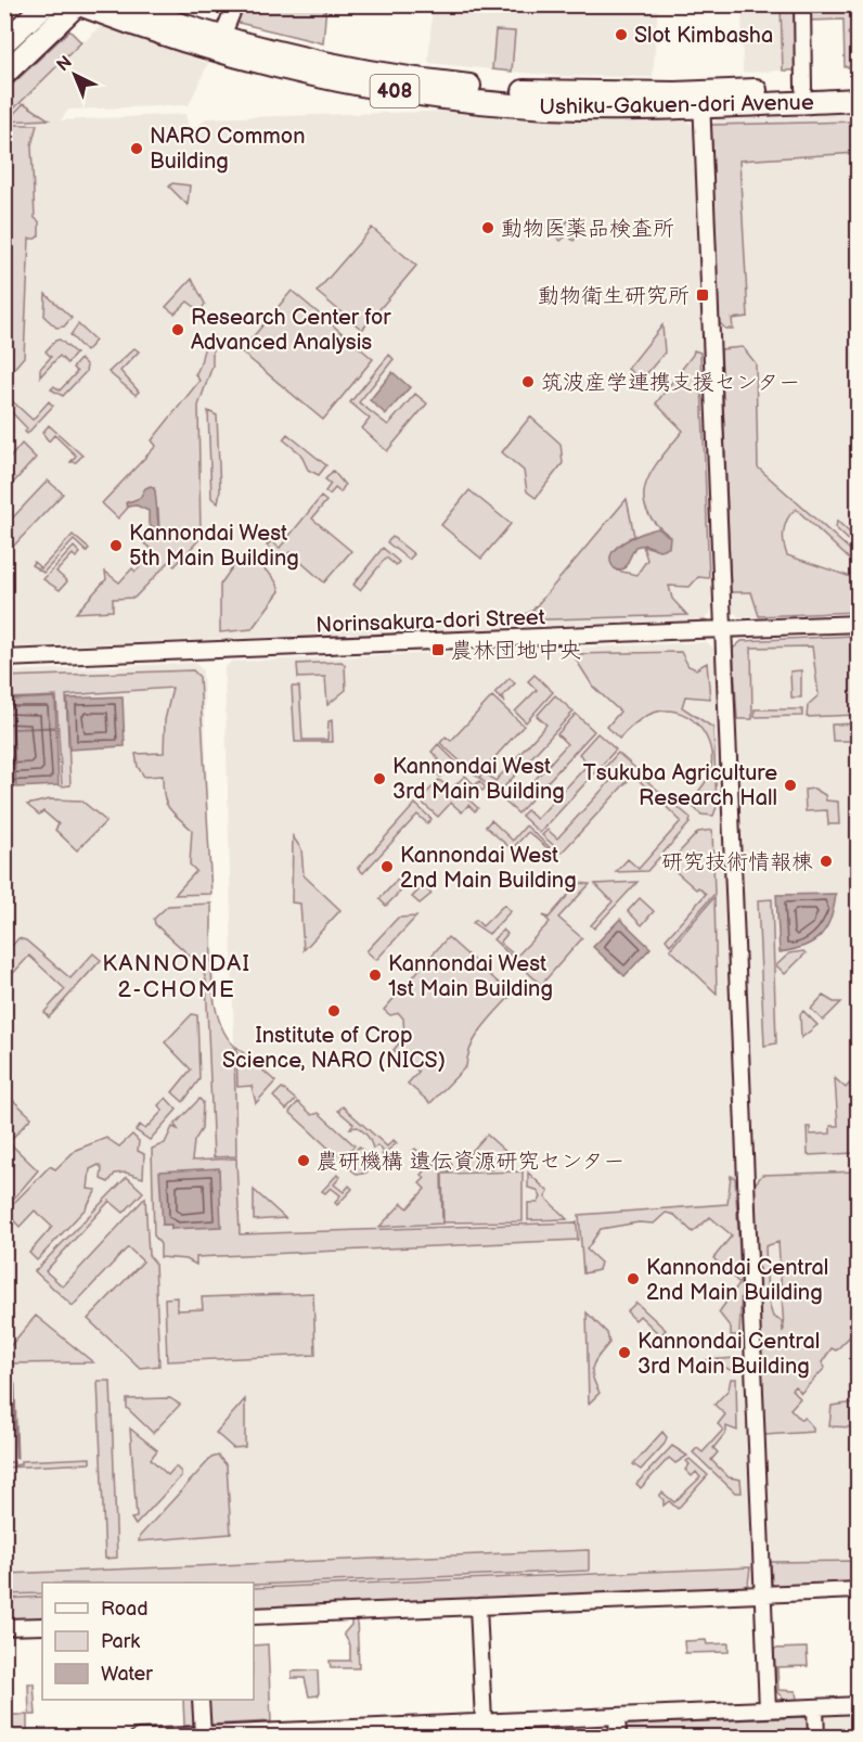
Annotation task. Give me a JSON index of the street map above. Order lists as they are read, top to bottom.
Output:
{
  "streets": {
    "highway": ["408", "Ushiku-Gakuen-dori Avenue"],
    "street": ["Norinsakura-dori Street"]
  },
  "districts": ["KANNONDAI 2-CHOME"],
  "places": {
    "other": [
      "Slot Kimbasha",
      "NARO Common Building",
      "動物医薬品検査所",
      "Research Center for Advanced Analysis",
      "筑波産学連携支援センター",
      "Kannondai West 5th Main Building",
      "Kannondai West 3rd Main Building",
      "Tsukuba Agriculture Research Hall",
      "研究技術情報棟",
      "Kannondai West 2nd Main Building",
      "Kannondai West 1st Main Building",
      "Institute of Crop Science, NARO (NICS)",
      "農研機構 遺伝資源研究センター",
      "Kannondai Central 2nd Main Building",
      "Kannondai Central 3rd Main Building"
    ],
    "transit": ["動物衛生研究所", "農林団地中央"]
  },
  "legend": ["Road", "Park", "Water"],
  "north": "top left"
}
